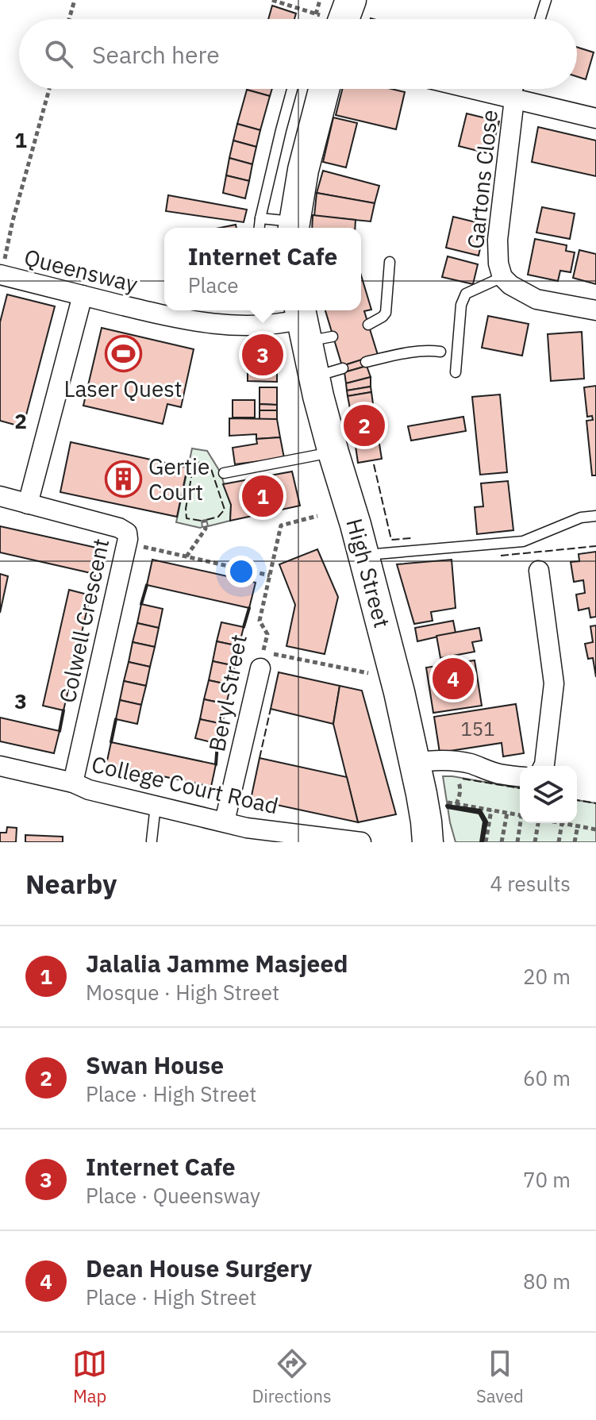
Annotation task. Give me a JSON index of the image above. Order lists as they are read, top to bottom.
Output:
{
  "streets": {
    "main road": ["High Street"],
    "street": [
      "Gartons Close",
      "Queensway",
      "Colwell Crescent",
      "Beryl Street",
      "College Court Road"
    ]
  },
  "crossings": [
    ["Queensway", "High Street"],
    ["Colwell Crescent", "College Court Road"],
    ["Beryl Street", "College Court Road"]
  ],
  "places": {
    "sports": ["Laser Quest"],
    "building": ["Gertie Court"]
  },
  "house_numbers": ["151"],
  "page": {
    "search": "Search here",
    "popup": ["Internet Cafe", "Place"],
    "pins": [
      "3",
      "2",
      "1",
      "4"
    ],
    "heading": ["Nearby", "4 results"],
    "list": [
      {
        "mark": "1",
        "name": "Jalalia Jamme Masjeed",
        "note": "Mosque · High Street",
        "value": "20 m"
      },
      {
        "mark": "2",
        "name": "Swan House",
        "note": "Place · High Street",
        "value": "60 m"
      },
      {
        "mark": "3",
        "name": "Internet Cafe",
        "note": "Place · Queensway",
        "value": "70 m"
      },
      {
        "mark": "4",
        "name": "Dean House Surgery",
        "note": "Place · High Street",
        "value": "80 m"
      }
    ],
    "nav": ["Map", "Directions", "Saved"]
  },
  "grid": {
    "rows": ["1", "2", "3"]
  }
}
